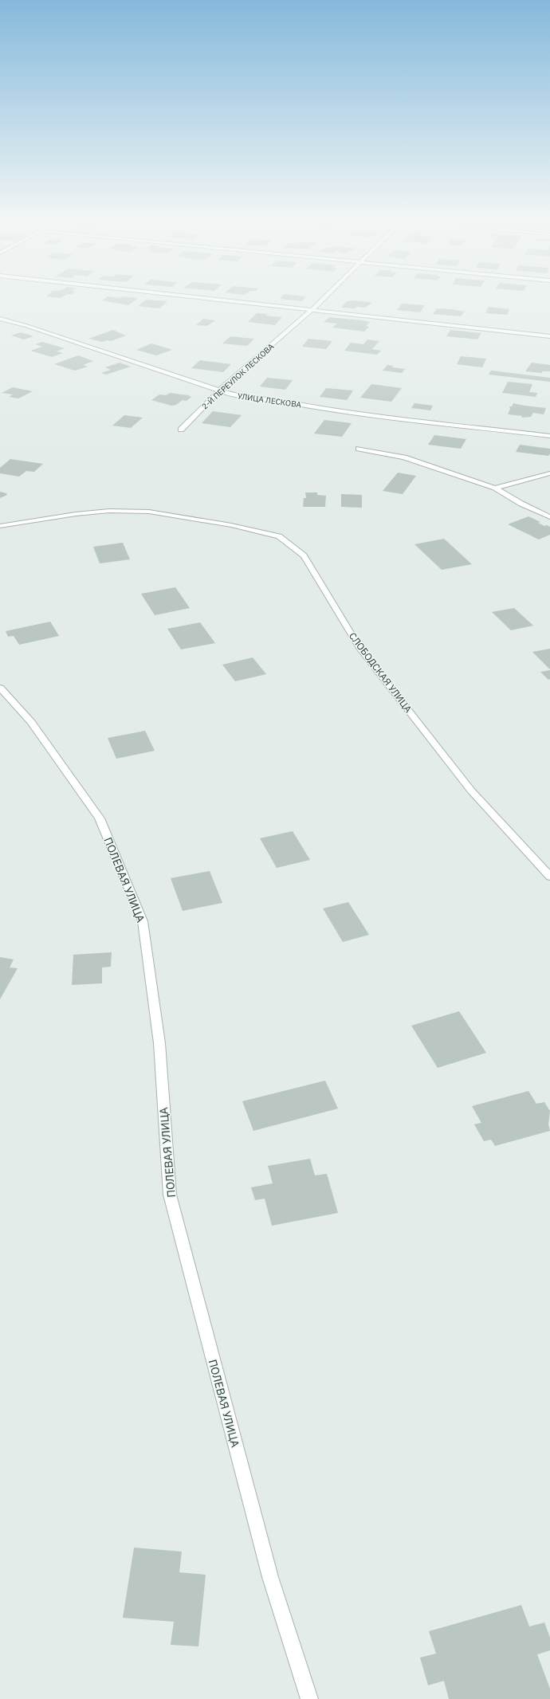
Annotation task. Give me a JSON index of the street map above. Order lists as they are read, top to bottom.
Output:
{
  "streets": {
    "street": [
      "2-Й ПЕРЕУЛОК ЛЕСКОВА",
      "УЛИЦА ЛЕСКОВА",
      "СЛОБОДСКАЯ УЛИЦА",
      "ПОЛЕВАЯ УЛИЦА"
    ]
  },
  "crossings": [
    ["2-Й ПЕРЕУЛОК ЛЕСКОВА", "УЛИЦА ЛЕСКОВА"]
  ]
}
